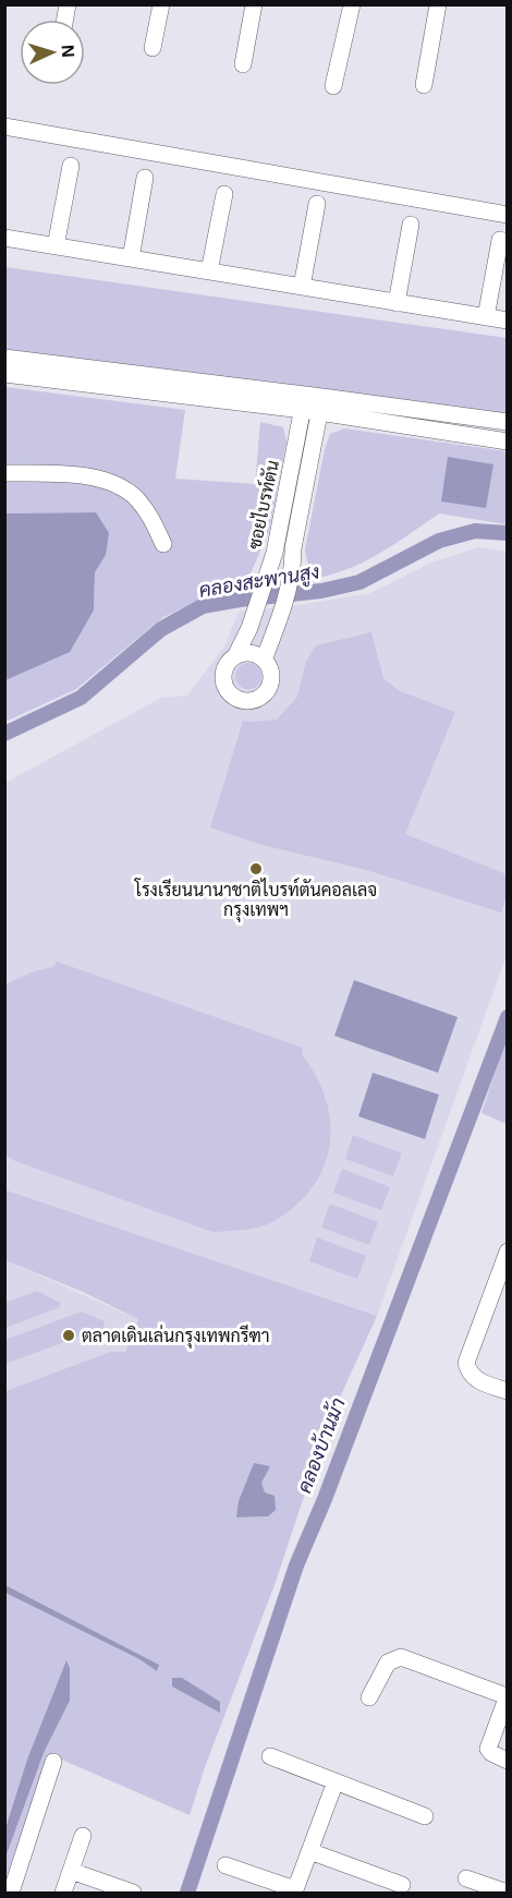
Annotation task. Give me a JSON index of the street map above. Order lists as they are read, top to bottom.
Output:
{
  "streets": {
    "street": ["ซอยไบรท์ตัน"]
  },
  "water": ["คลองสะพานสูง", "คลองบ้านม้า"],
  "places": ["โรงเรียนนานาชาติไบรท์ตันคอลเลจ กรุงเทพฯ", "ตลาดเดินเล่นกรุงเทพกรีฑา"],
  "north": "right"
}
